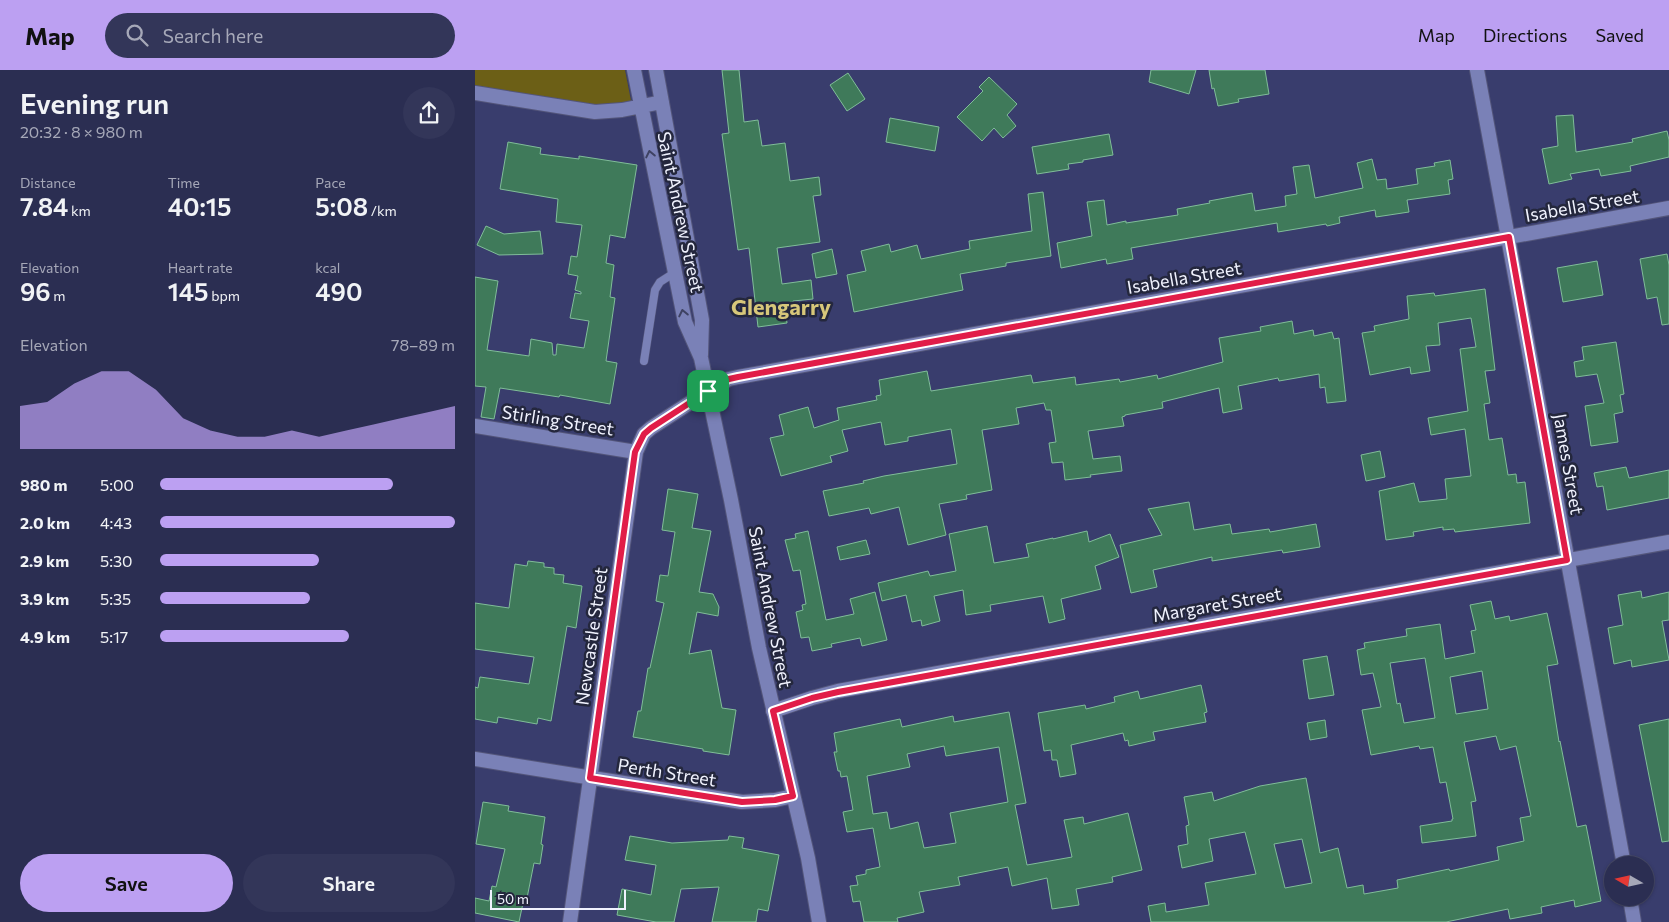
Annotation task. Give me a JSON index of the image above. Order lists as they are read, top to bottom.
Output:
{
  "streets": {
    "street": [
      "Isabella Street",
      "Saint Andrew Street",
      "Stirling Street",
      "James Street",
      "Margaret Street",
      "Newcastle Street",
      "Perth Street"
    ]
  },
  "crossings": [
    ["Isabella Street", "Saint Andrew Street"],
    ["Isabella Street", "James Street"],
    ["Isabella Street", "Newcastle Street"],
    ["Saint Andrew Street", "Margaret Street"],
    ["Saint Andrew Street", "Newcastle Street"],
    ["Saint Andrew Street", "Perth Street"],
    ["Stirling Street", "Newcastle Street"],
    ["James Street", "Margaret Street"],
    ["Newcastle Street", "Perth Street"]
  ],
  "districts": ["Glengarry"],
  "scale_bar": "50 m",
  "north": "left",
  "page": {
    "header": "Map",
    "search": "Search here",
    "nav": ["Map", "Directions", "Saved"],
    "heading": ["Evening run", "20:32 · 8 × 980 m"],
    "stats": [
      ["Distance", "7.84 km"],
      ["Time", "40:15"],
      ["Pace", "5:08 /km"],
      ["Elevation", "96 m"],
      ["Heart rate", "145 bpm"],
      ["kcal", "490"]
    ],
    "chart": ["Elevation", "78–89 m"],
    "list": [
      {
        "name": "980 m",
        "note": "5:00"
      },
      {
        "name": "2.0 km",
        "note": "4:43"
      },
      {
        "name": "2.9 km",
        "note": "5:30"
      },
      {
        "name": "3.9 km",
        "note": "5:35"
      },
      {
        "name": "4.9 km",
        "note": "5:17"
      }
    ],
    "buttons": ["Save", "Share"],
    "scale": "50 m"
  }
}
